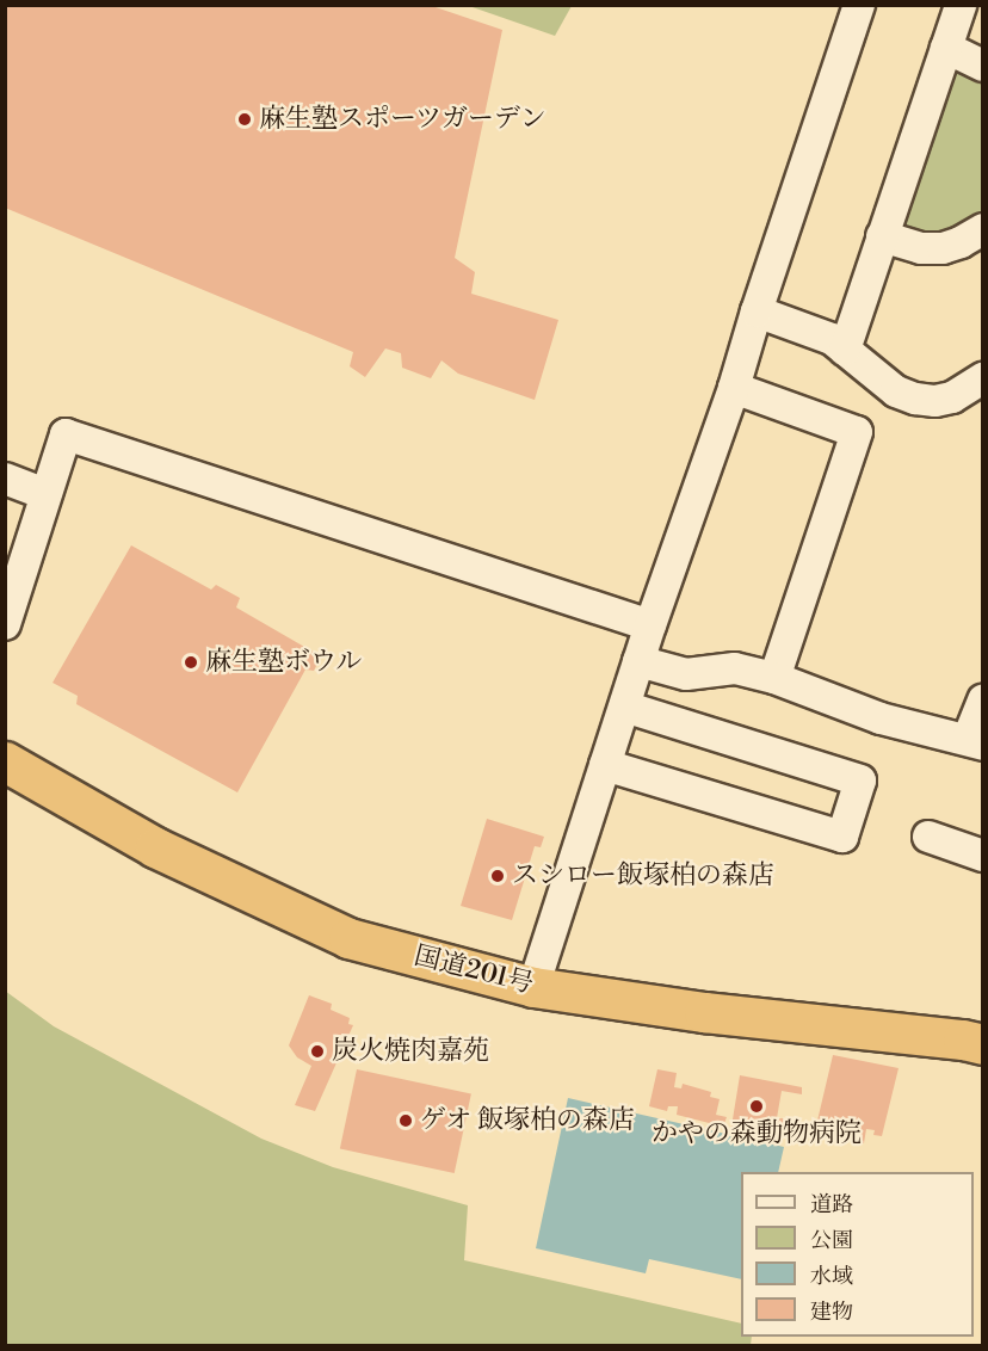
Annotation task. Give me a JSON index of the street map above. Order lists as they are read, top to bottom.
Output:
{
  "streets": {
    "highway": ["国道201号"]
  },
  "places": [
    "麻生塾スポーツガーデン",
    "麻生塾ボウル",
    "スシロー飯塚柏の森店",
    "炭火焼肉嘉苑",
    "かやの森動物病院",
    "ゲオ 飯塚柏の森店"
  ],
  "legend": [
    "道路",
    "公園",
    "水域",
    "建物"
  ]
}
